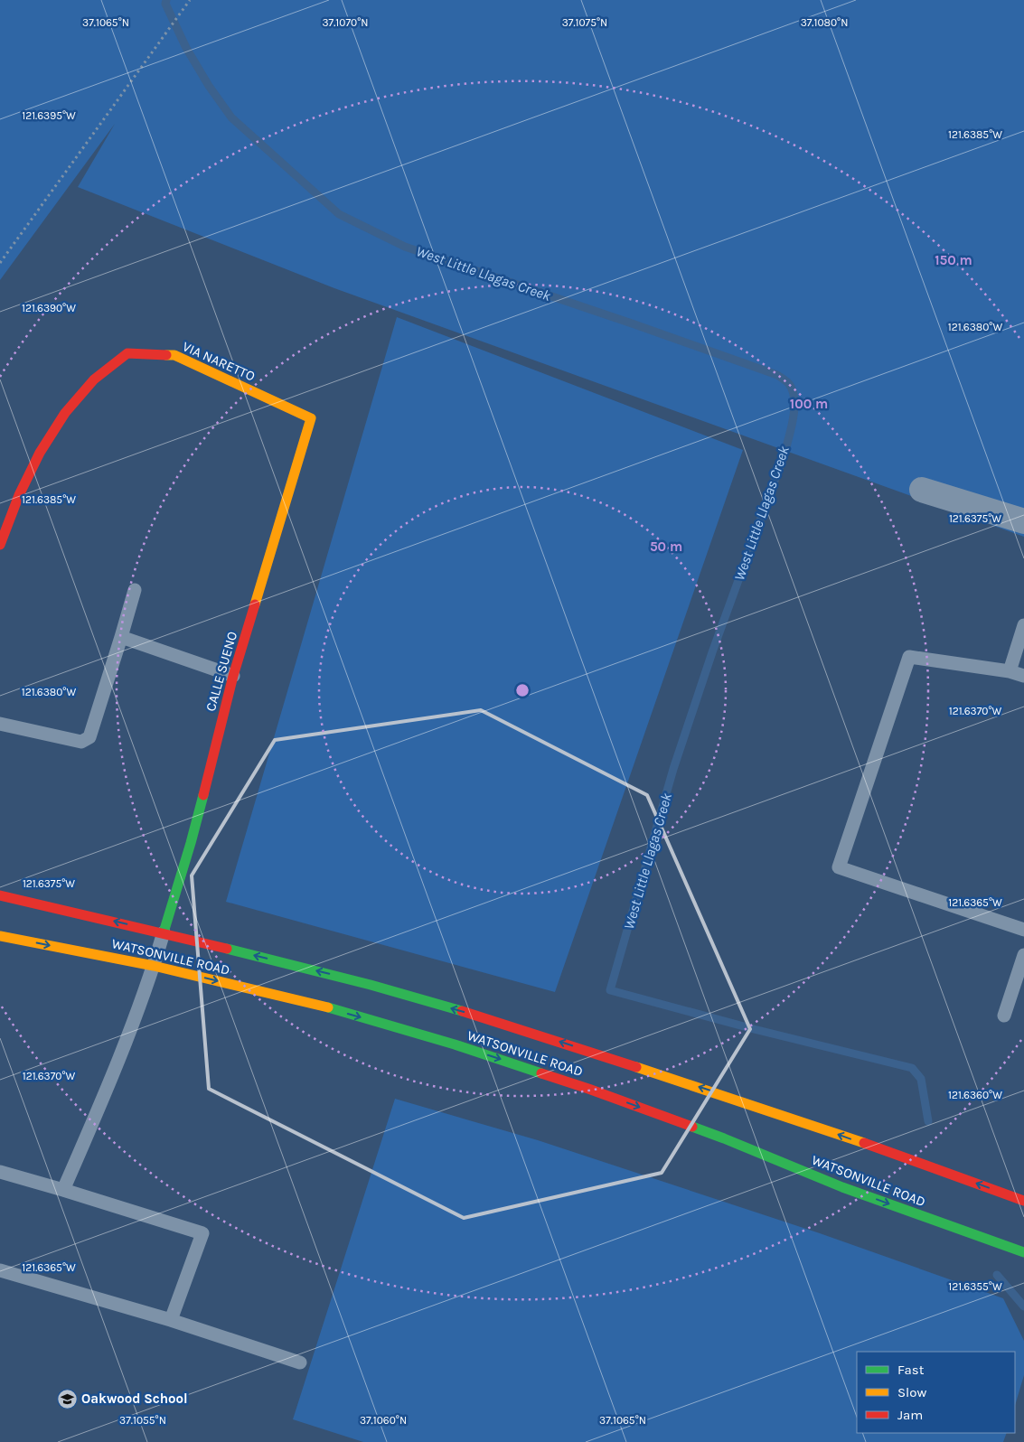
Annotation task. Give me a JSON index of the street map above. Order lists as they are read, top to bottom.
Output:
{
  "streets": {
    "main road": ["VIA NARETTO", "CALLE SUENO", "WATSONVILLE ROAD"]
  },
  "crossings": [
    ["VIA NARETTO", "CALLE SUENO"],
    ["CALLE SUENO", "WATSONVILLE ROAD"]
  ],
  "water": ["West Little Llagas Creek"],
  "places": {
    "school or university": ["Oakwood School"]
  },
  "legend": ["Fast", "Slow", "Jam"],
  "coordinates": [
    "37.1080°N",
    "37.1065°N",
    "37.1070°N",
    "37.1075°N",
    "121.6395°W",
    "121.6385°W",
    "121.6390°W",
    "121.6380°W",
    "121.6375°W",
    "121.6370°W",
    "121.6365°W",
    "121.6360°W",
    "121.6355°W",
    "37.1055°N",
    "37.1060°N"
  ],
  "rings": ["150 m", "100 m", "50 m"]
}
